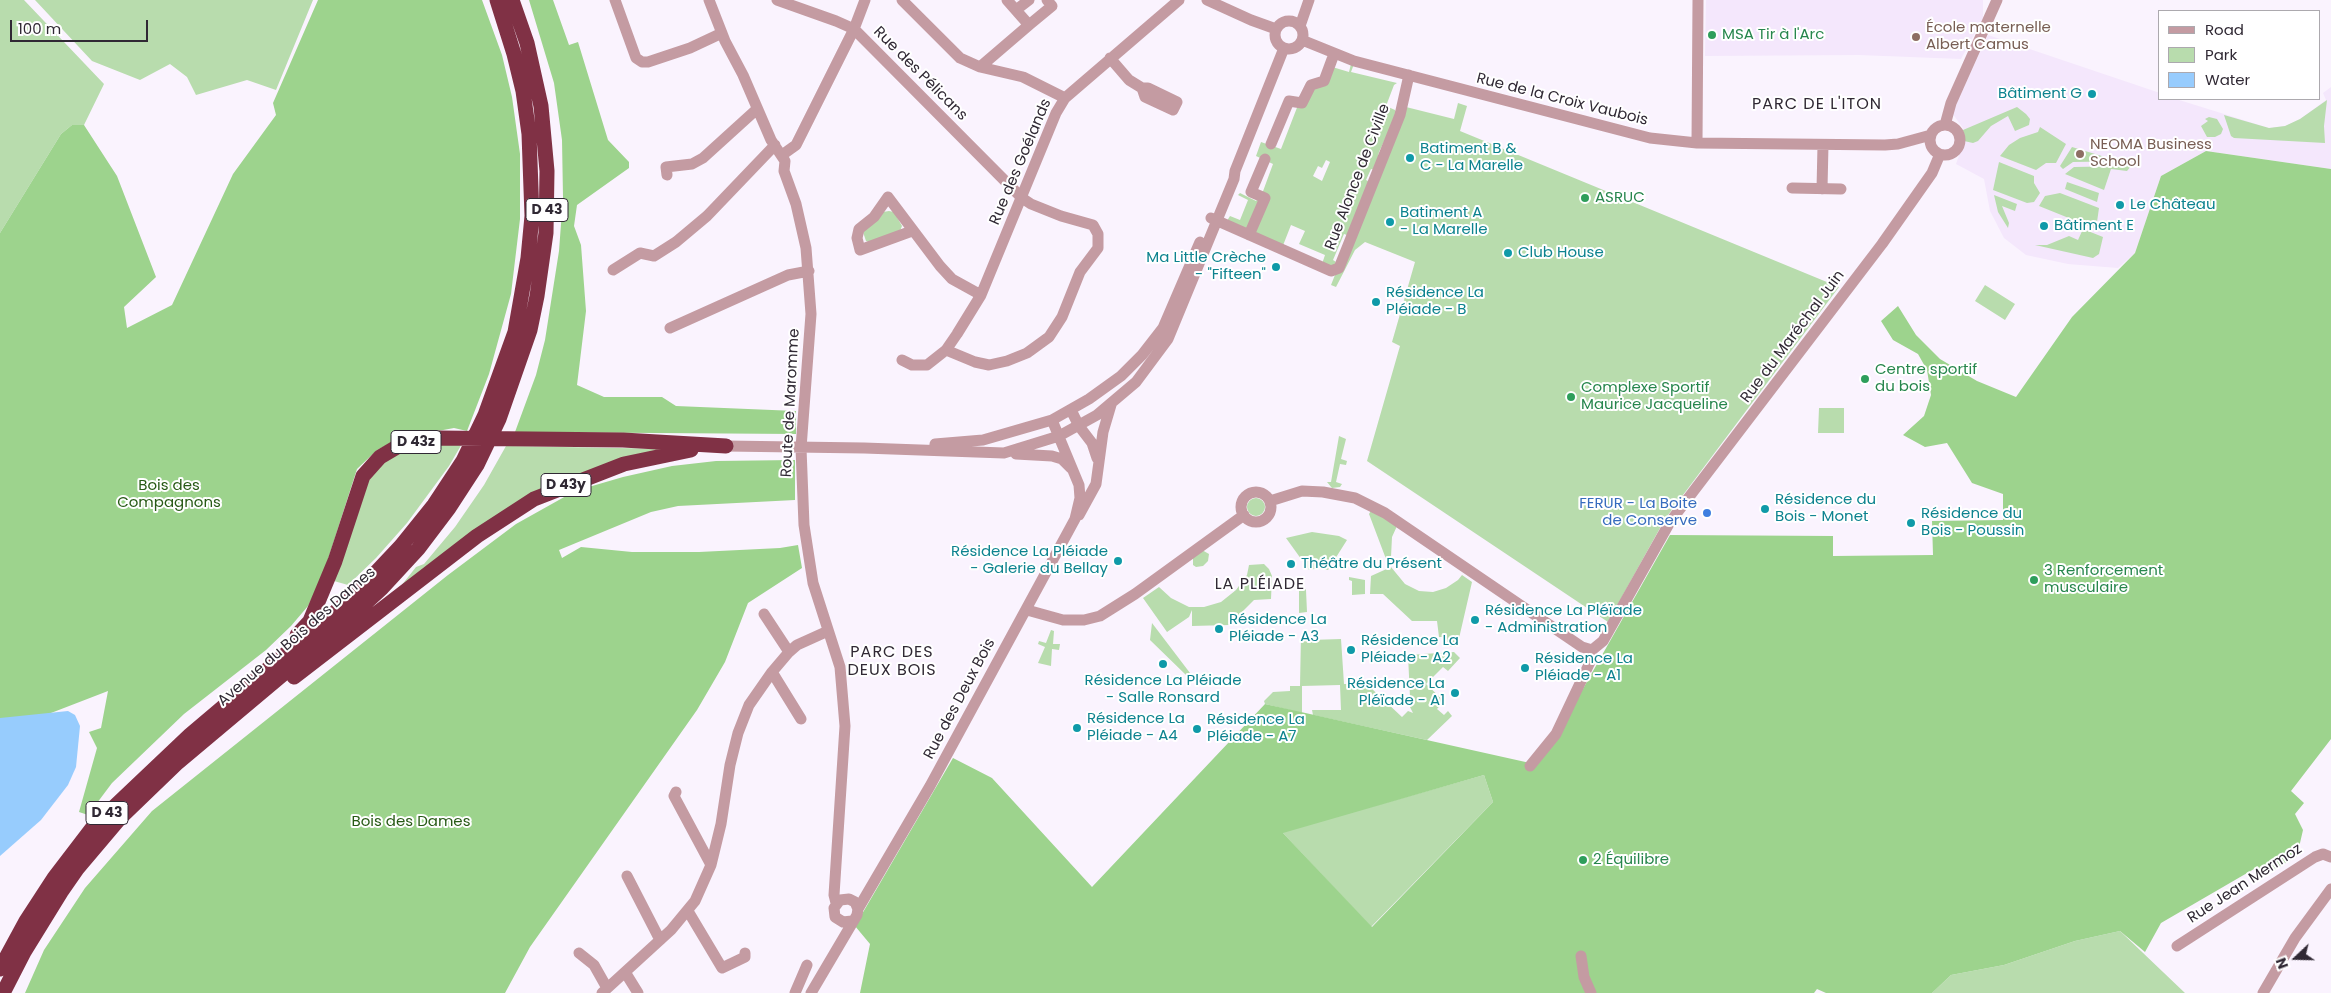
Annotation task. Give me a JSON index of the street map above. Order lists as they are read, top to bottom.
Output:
{
  "streets": {
    "highway": [
      "D 43",
      "D 43z",
      "D 43y",
      "Avenue du Bois des Dames"
    ],
    "street": [
      "Rue des Pélicans",
      "Rue de la Croix Vaubois",
      "Rue des Goélands",
      "Rue Alonce de Civille",
      "Rue du Maréchal Juin",
      "Route de Maromme",
      "Rue des Deux Bois",
      "Rue Jean Mermoz"
    ]
  },
  "crossings": [
    ["Rue des Pélicans", "Rue des Goélands"],
    ["Rue de la Croix Vaubois", "Rue Alonce de Civille"],
    ["Rue de la Croix Vaubois", "Rue du Maréchal Juin"],
    ["Rue Alonce de Civille", "D 43y"],
    ["Route de Maromme", "Rue des Deux Bois"],
    ["D 43z", "D 43y"],
    ["D 43z", "Avenue du Bois des Dames"],
    ["D 43y", "Avenue du Bois des Dames"],
    ["D 43y", "Rue des Deux Bois"]
  ],
  "districts": ["PARC DE L'ITON", "LA PLÉIADE", "PARC DES DEUX BOIS"],
  "parks": ["Bois des Compagnons", "Bois des Dames"],
  "places": [
    "MSA Tir à l'Arc",
    "École maternelle Albert Camus",
    "Bâtiment G",
    "NEOMA Business School",
    "Batiment B & C - La Marelle",
    "ASRUC",
    "Le Château",
    "Batiment A - La Marelle",
    "Bâtiment E",
    "Club House",
    "Ma Little Crèche - \"Fifteen\"",
    "Résidence La Pléiade - B",
    "Centre sportif du bois",
    "Complexe Sportif Maurice Jacqueline",
    "Résidence du Bois - Monet",
    "FERUR - La Boite de Conserve",
    "Résidence du Bois - Poussin",
    "Résidence La Pléiade - Galerie du Bellay",
    "Théâtre du Présent",
    "3 Renforcement musculaire",
    "Résidence La Pléïade - Administration",
    "Résidence La Pléiade - A3",
    "Résidence La Pléiade - A2",
    "Résidence La Pléiade - Salle Ronsard",
    "Résidence La Pléiade - A1",
    "Résidence La Pléïade - A1",
    "Résidence La Pléiade - A4",
    "Résidence La Pléiade - A7",
    "2 Équilibre"
  ],
  "legend": ["Road", "Park", "Water"],
  "scale_bar": "100 m",
  "north": "left"
}
